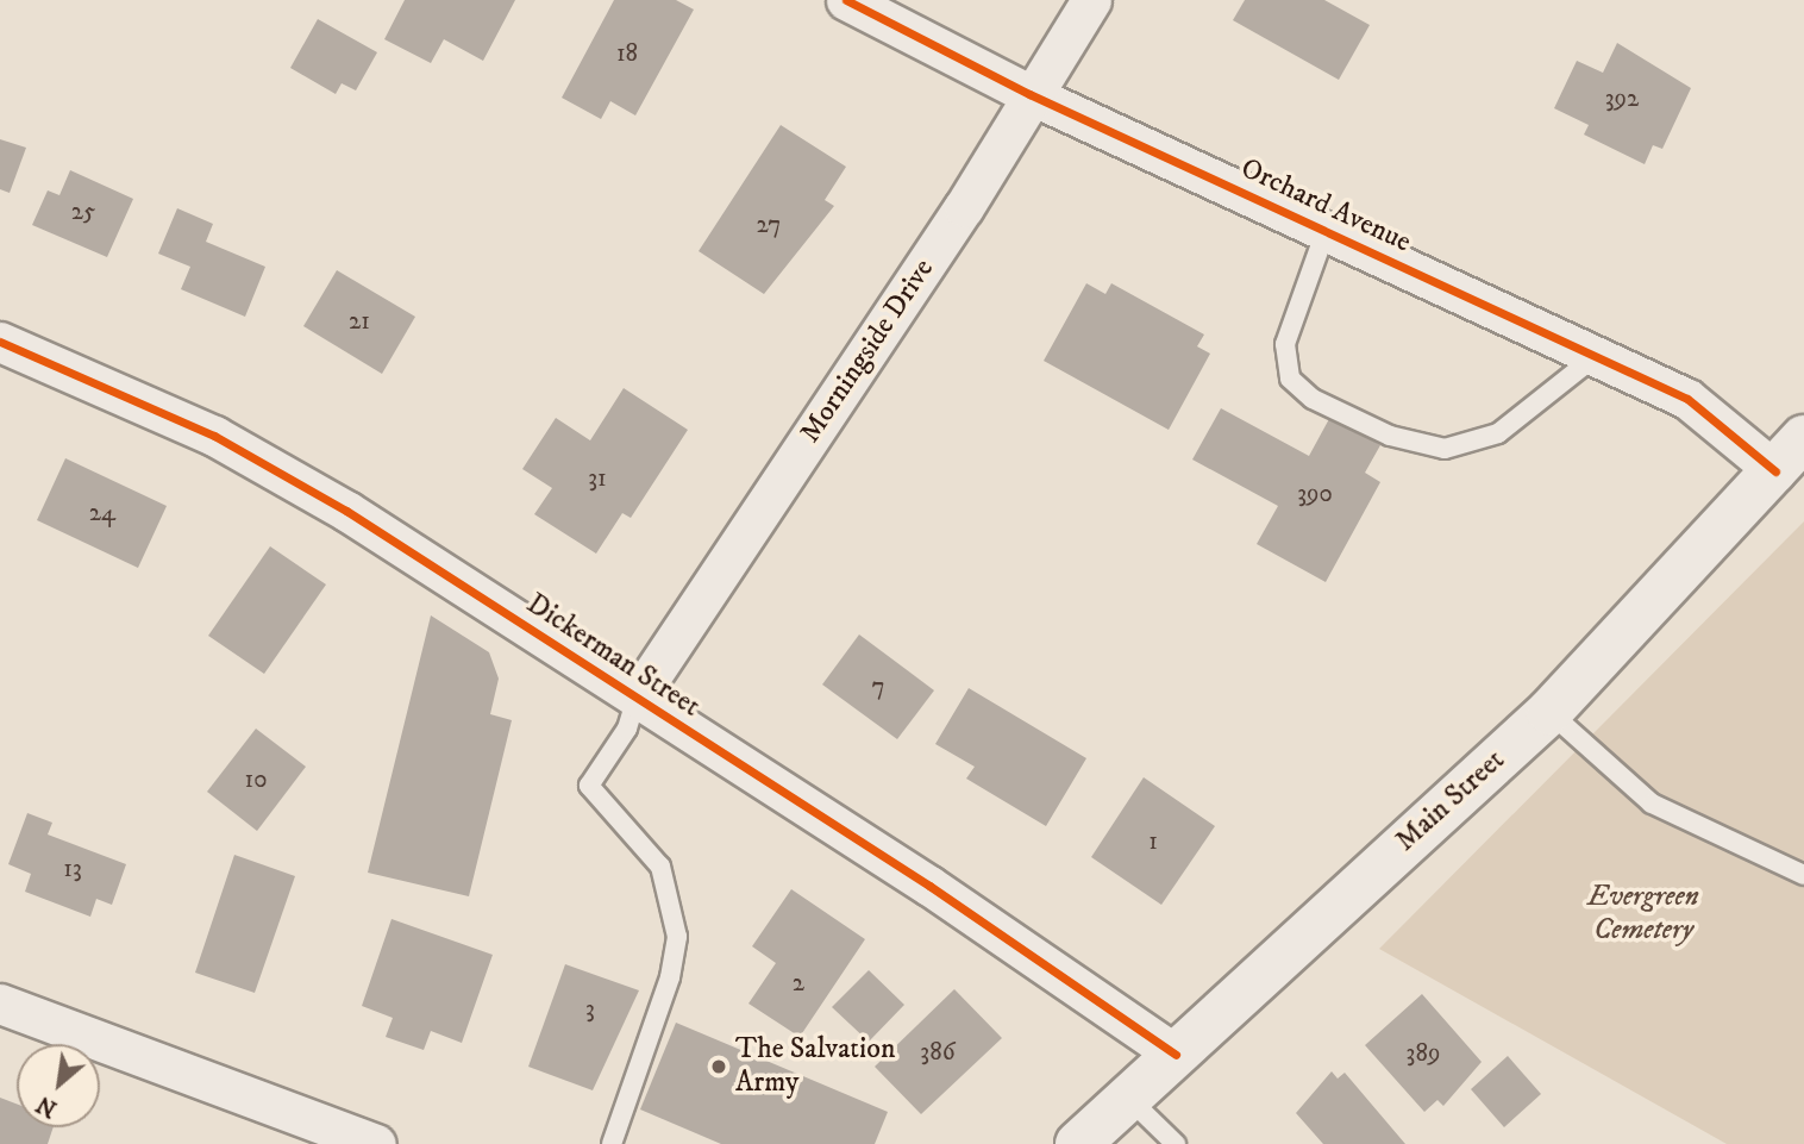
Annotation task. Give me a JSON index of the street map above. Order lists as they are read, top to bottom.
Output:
{
  "streets": {
    "main road": ["Main Street"],
    "street": ["Orchard Avenue", "Morningside Drive", "Dickerman Street"]
  },
  "crossings": [
    ["Orchard Avenue", "Morningside Drive"],
    ["Orchard Avenue", "Main Street"],
    ["Morningside Drive", "Dickerman Street"],
    ["Dickerman Street", "Main Street"]
  ],
  "parks": ["Evergreen Cemetery"],
  "places": ["The Salvation Army"],
  "house_numbers": [
    "18",
    "392",
    "25",
    "27",
    "21",
    "31",
    "390",
    "24",
    "7",
    "10",
    "1",
    "13",
    "2",
    "3",
    "386",
    "389"
  ],
  "north": "bottom left"
}
